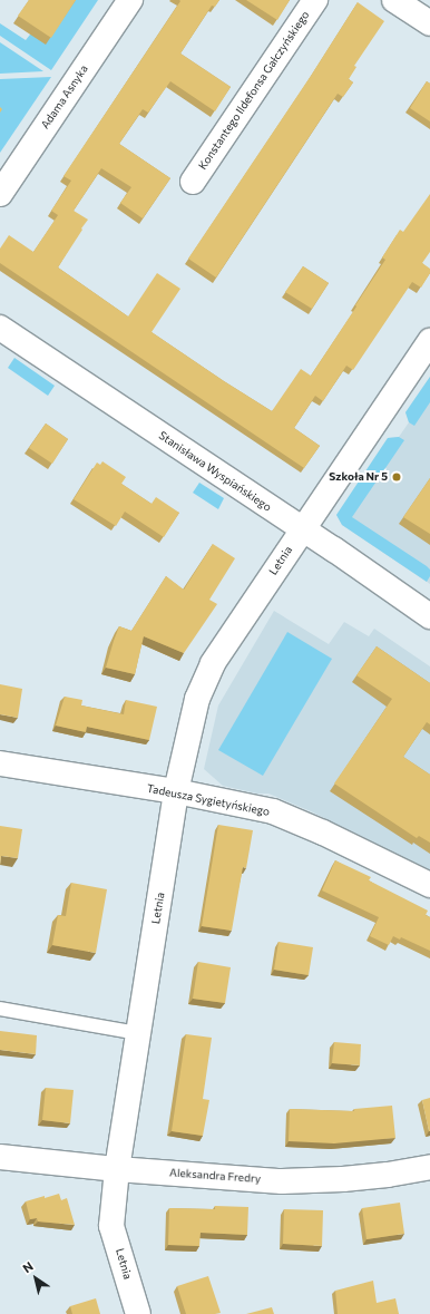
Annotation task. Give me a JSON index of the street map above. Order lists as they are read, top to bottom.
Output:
{
  "streets": {
    "street": [
      "Konstantego Ildefonsa Gałczyńskiego",
      "Adama Asnyka",
      "Stanisława Wyspiańskiego",
      "Letnia",
      "Tadeusza Sygietyńskiego",
      "Aleksandra Fredry"
    ]
  },
  "crossings": [
    ["Stanisława Wyspiańskiego", "Letnia"],
    ["Letnia", "Tadeusza Sygietyńskiego"],
    ["Letnia", "Aleksandra Fredry"]
  ],
  "places": ["Szkoła Nr 5"],
  "north": "top left"
}
